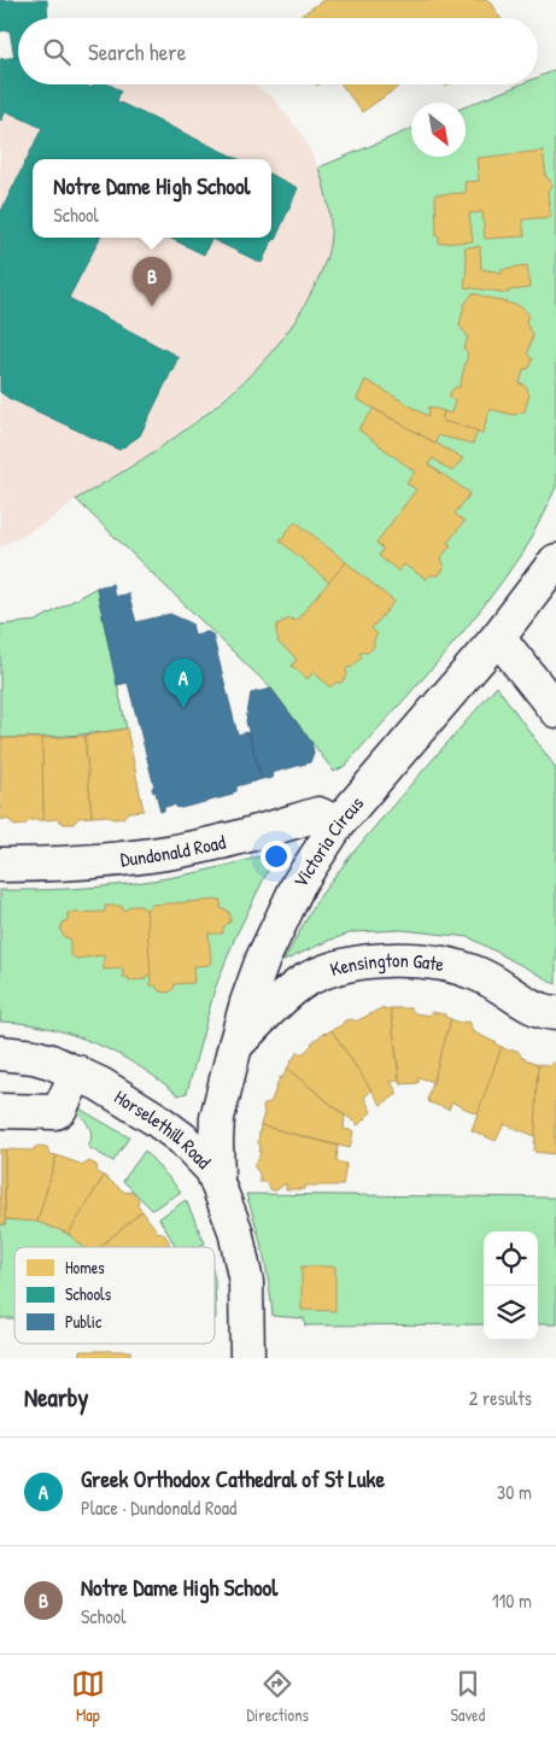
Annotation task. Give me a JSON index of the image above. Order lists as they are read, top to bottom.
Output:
{
  "streets": {
    "street": [
      "Victoria Circus",
      "Dundonald Road",
      "Kensington Gate",
      "Horselethill Road"
    ]
  },
  "crossings": [
    ["Victoria Circus", "Dundonald Road"],
    ["Victoria Circus", "Kensington Gate"],
    ["Victoria Circus", "Horselethill Road"]
  ],
  "legend": ["Homes", "Schools", "Public"],
  "north": "bottom right",
  "page": {
    "search": "Search here",
    "popup": ["Notre Dame High School", "School"],
    "pins": ["B", "A"],
    "heading": ["Nearby", "2 results"],
    "list": [
      {
        "mark": "A",
        "name": "Greek Orthodox Cathedral of St Luke",
        "note": "Place · Dundonald Road",
        "value": "30 m"
      },
      {
        "mark": "B",
        "name": "Notre Dame High School",
        "note": "School",
        "value": "110 m"
      }
    ],
    "nav": ["Map", "Directions", "Saved"]
  }
}
